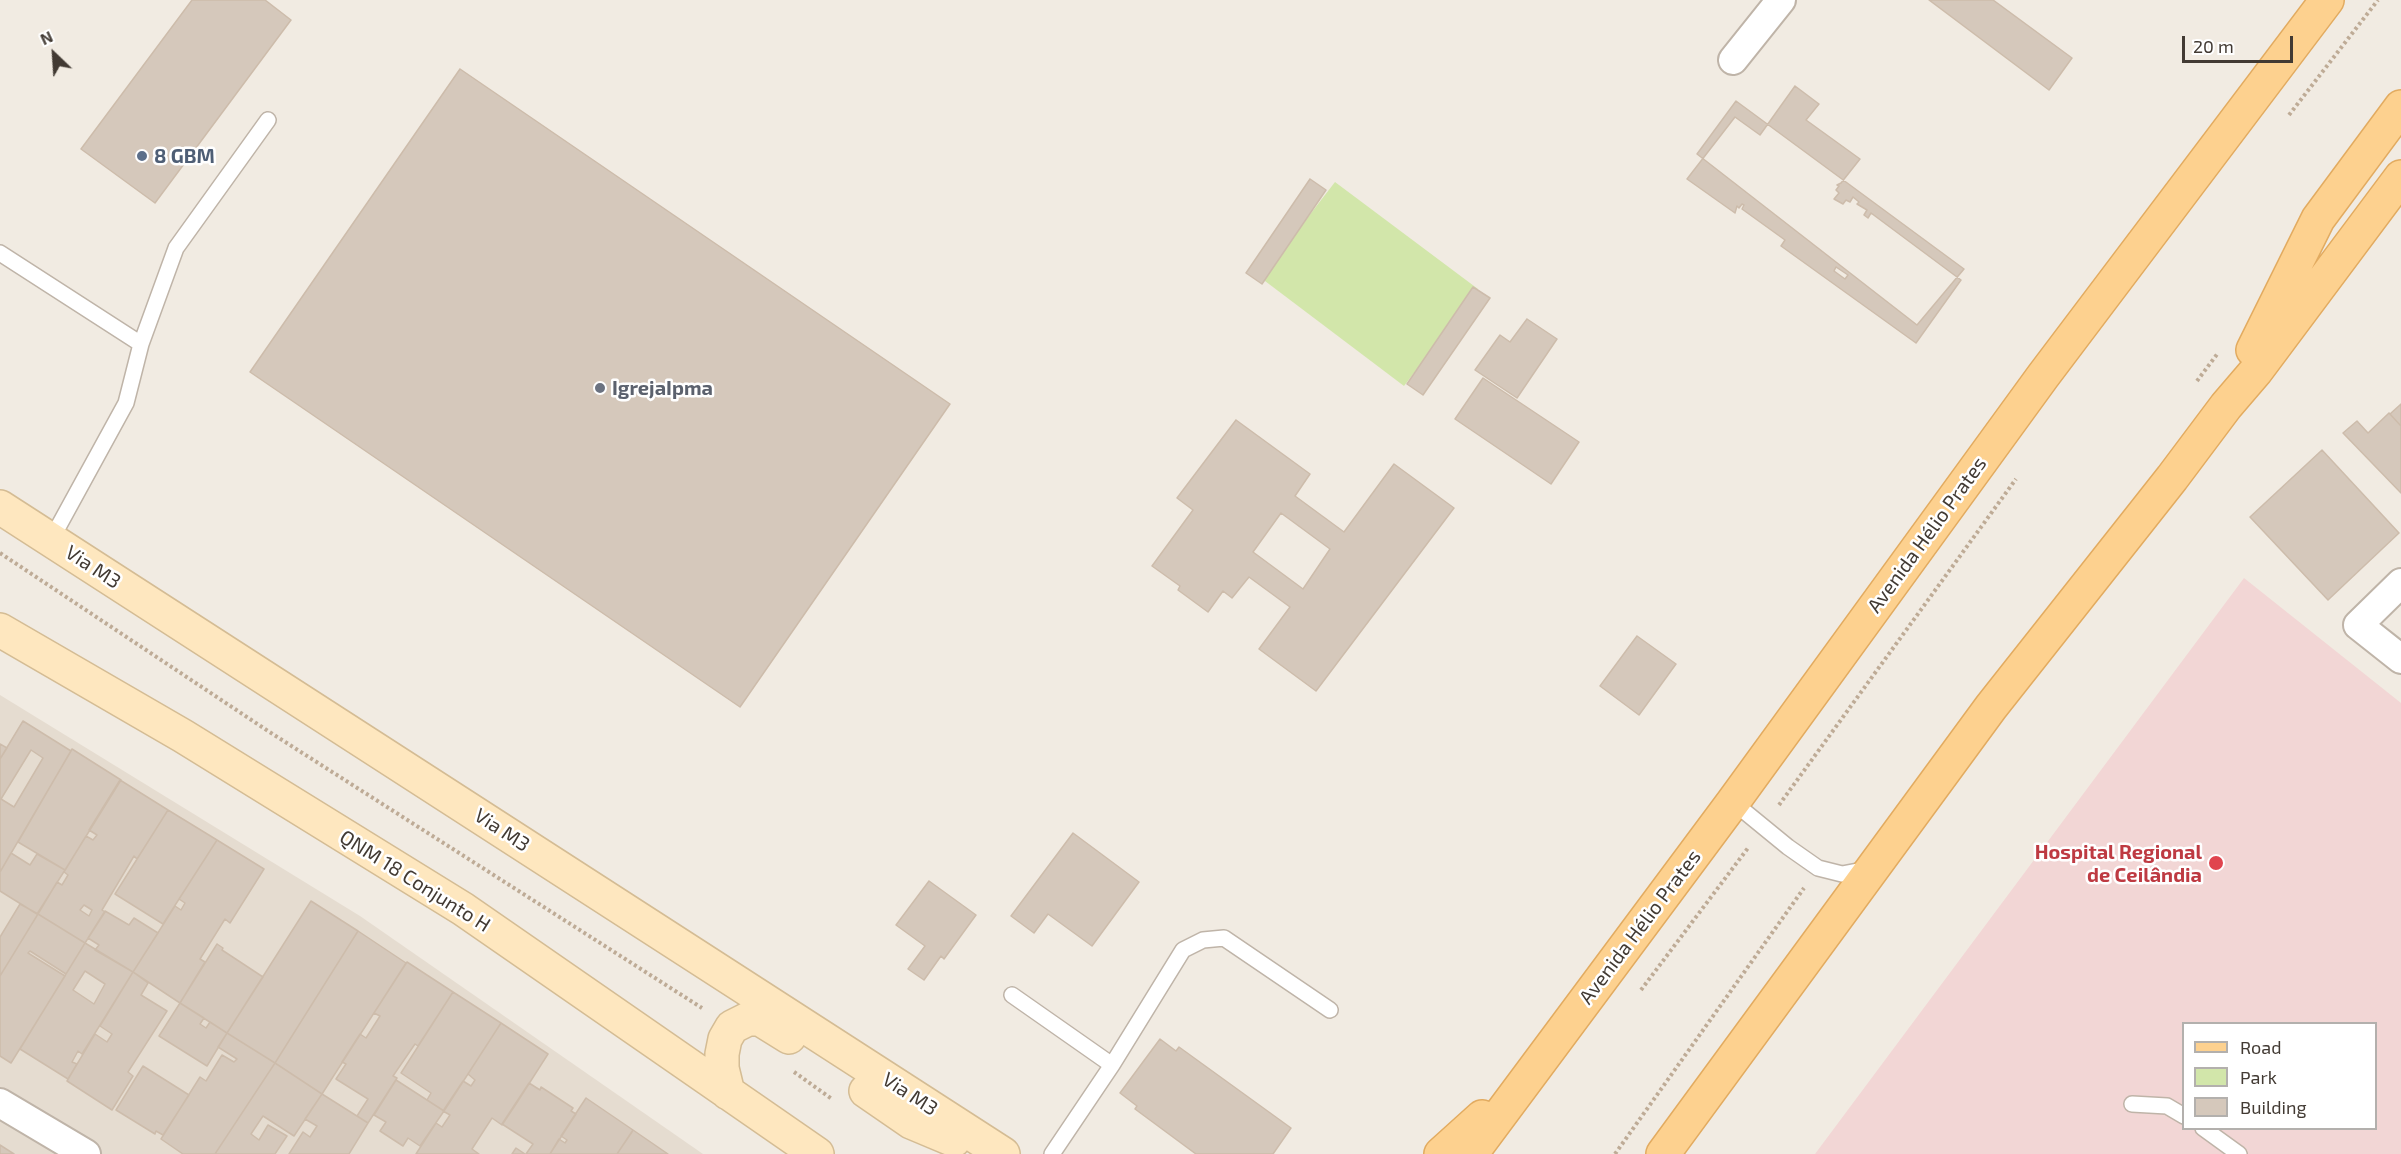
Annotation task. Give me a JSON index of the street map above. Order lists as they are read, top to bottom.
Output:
{
  "streets": {
    "main road": ["Avenida Hélio Prates", "Via M3", "QNM 18 Conjunto H"]
  },
  "places": ["8 GBM", "IgrejaIpma", "Hospital Regional de Ceilândia"],
  "legend": ["Road", "Park", "Building"],
  "scale_bar": "20 m",
  "north": "top left"
}
